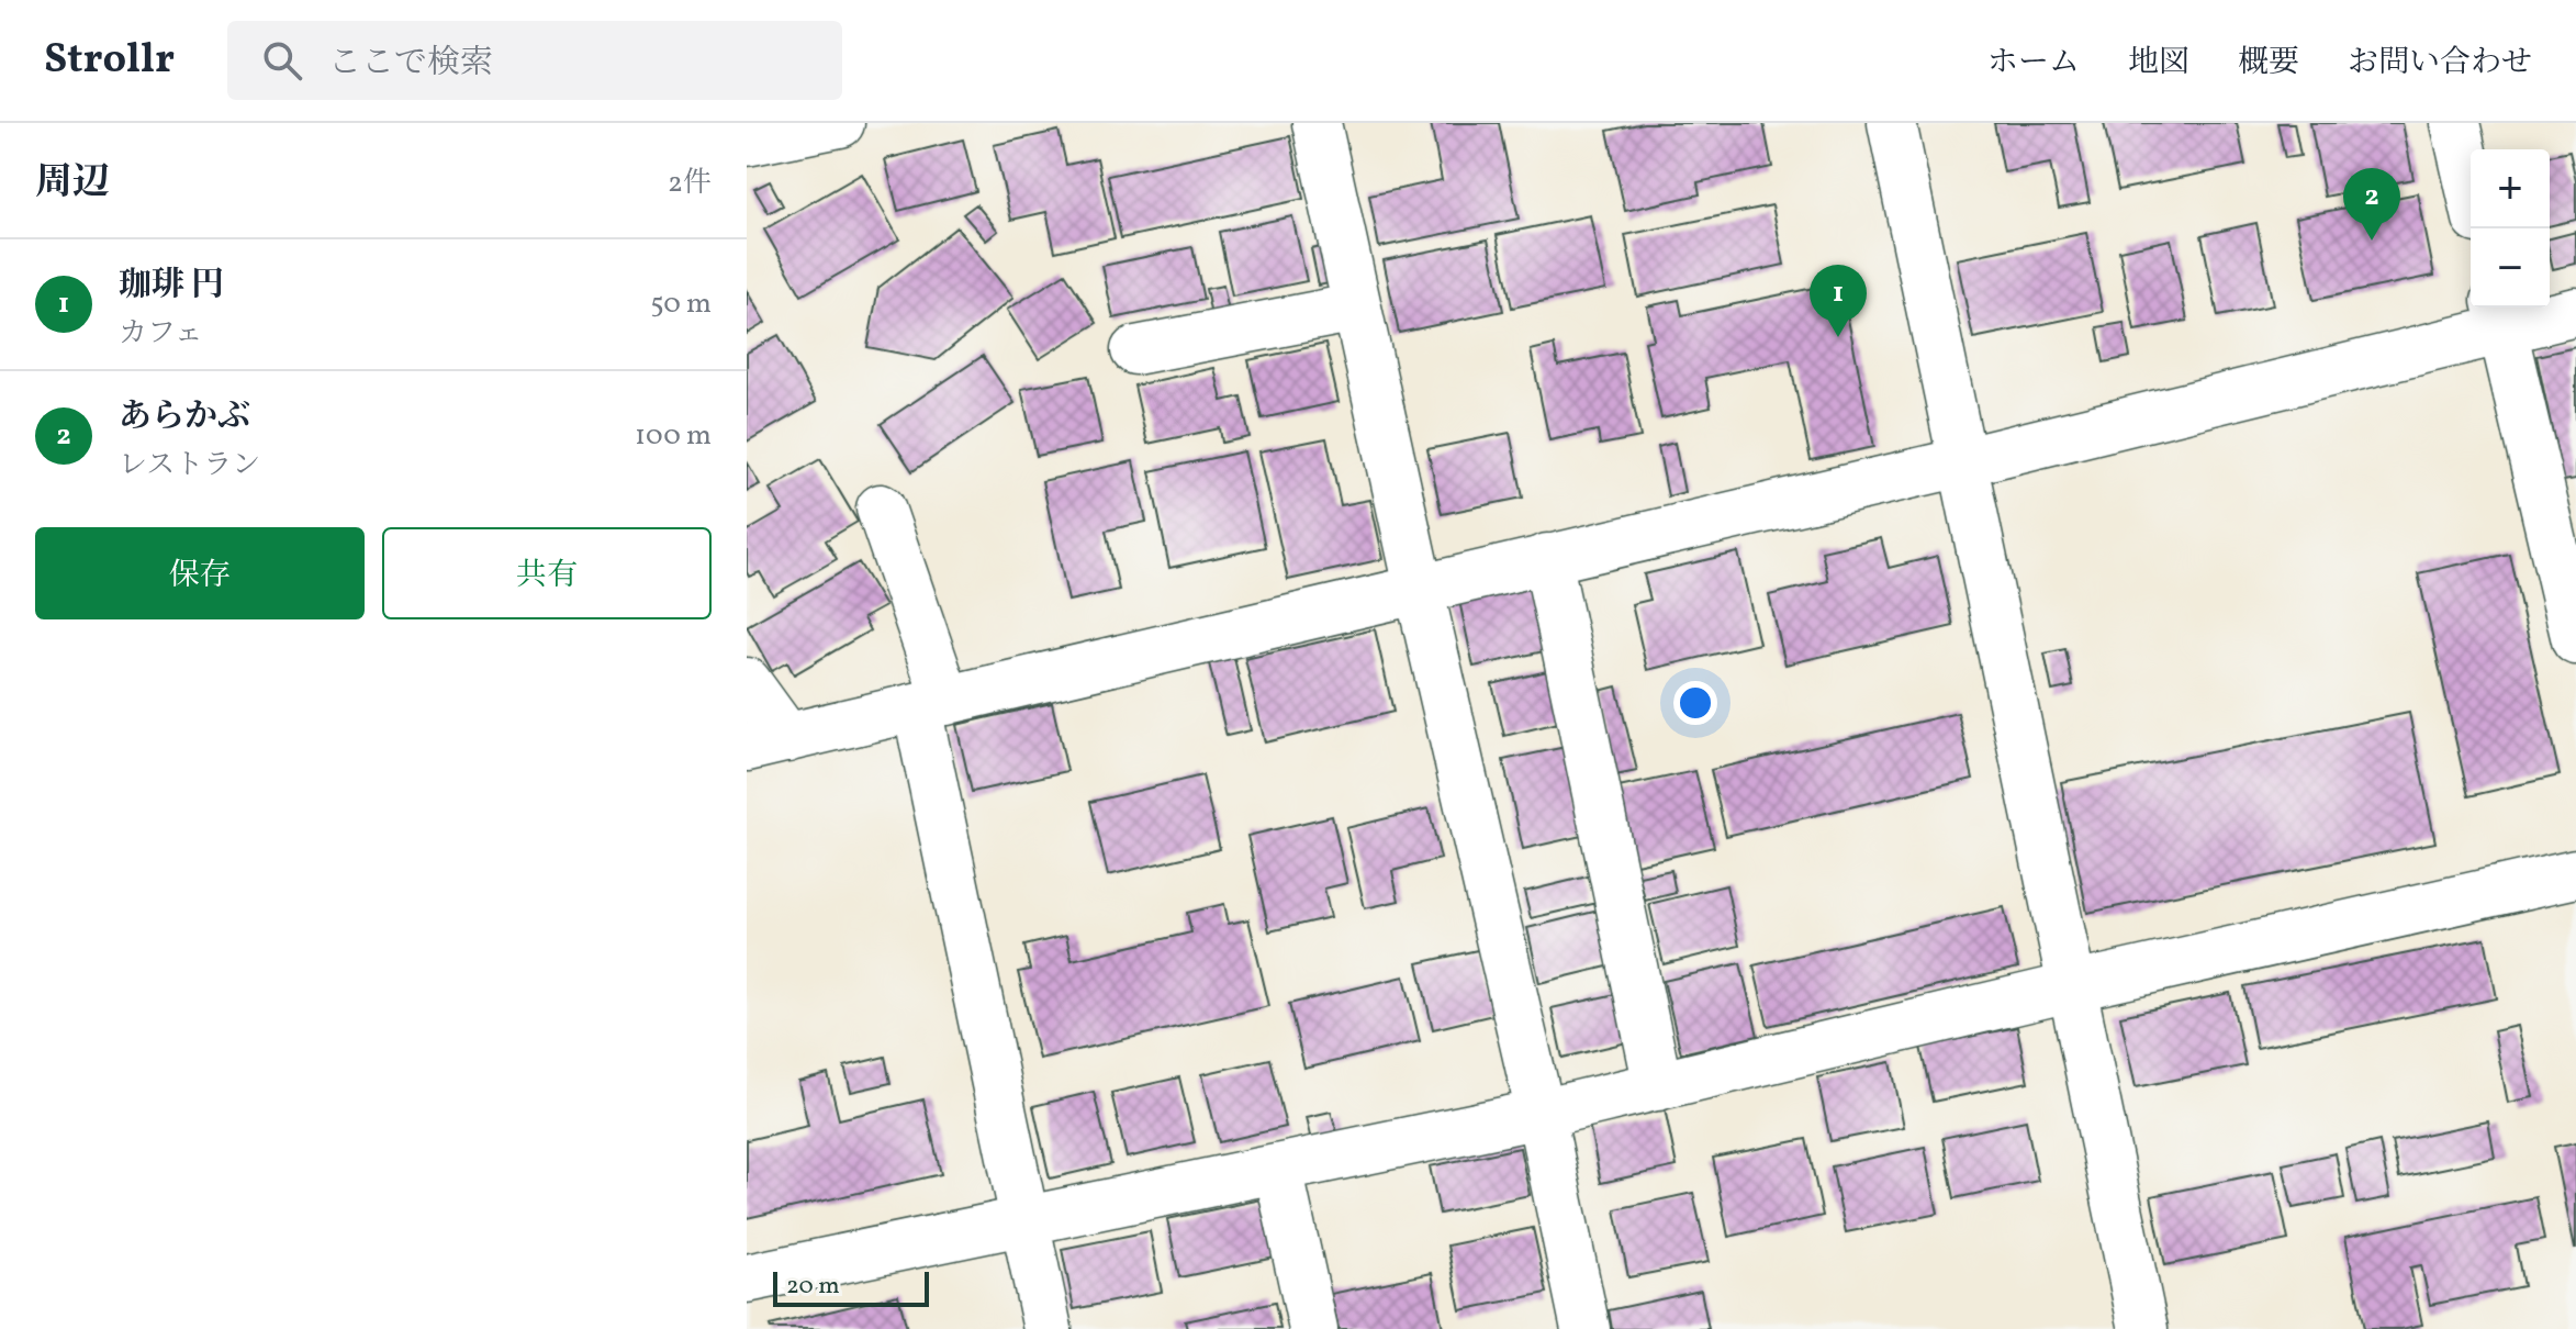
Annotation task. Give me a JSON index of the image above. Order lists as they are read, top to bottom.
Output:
{
  "scale_bar": "20 m",
  "page": {
    "header": "Strollr",
    "search": "ここで検索",
    "nav": [
      "ホーム",
      "地図",
      "概要",
      "お問い合わせ"
    ],
    "heading": ["周辺", "2件"],
    "map_buttons": ["+", "−"],
    "pins": ["2", "1"],
    "list": [
      {
        "mark": "1",
        "name": "珈琲 円",
        "note": "カフェ",
        "value": "50 m"
      },
      {
        "mark": "2",
        "name": "あらかぶ",
        "note": "レストラン",
        "value": "100 m"
      }
    ],
    "buttons": ["保存", "共有"],
    "scale": "20 m"
  }
}
